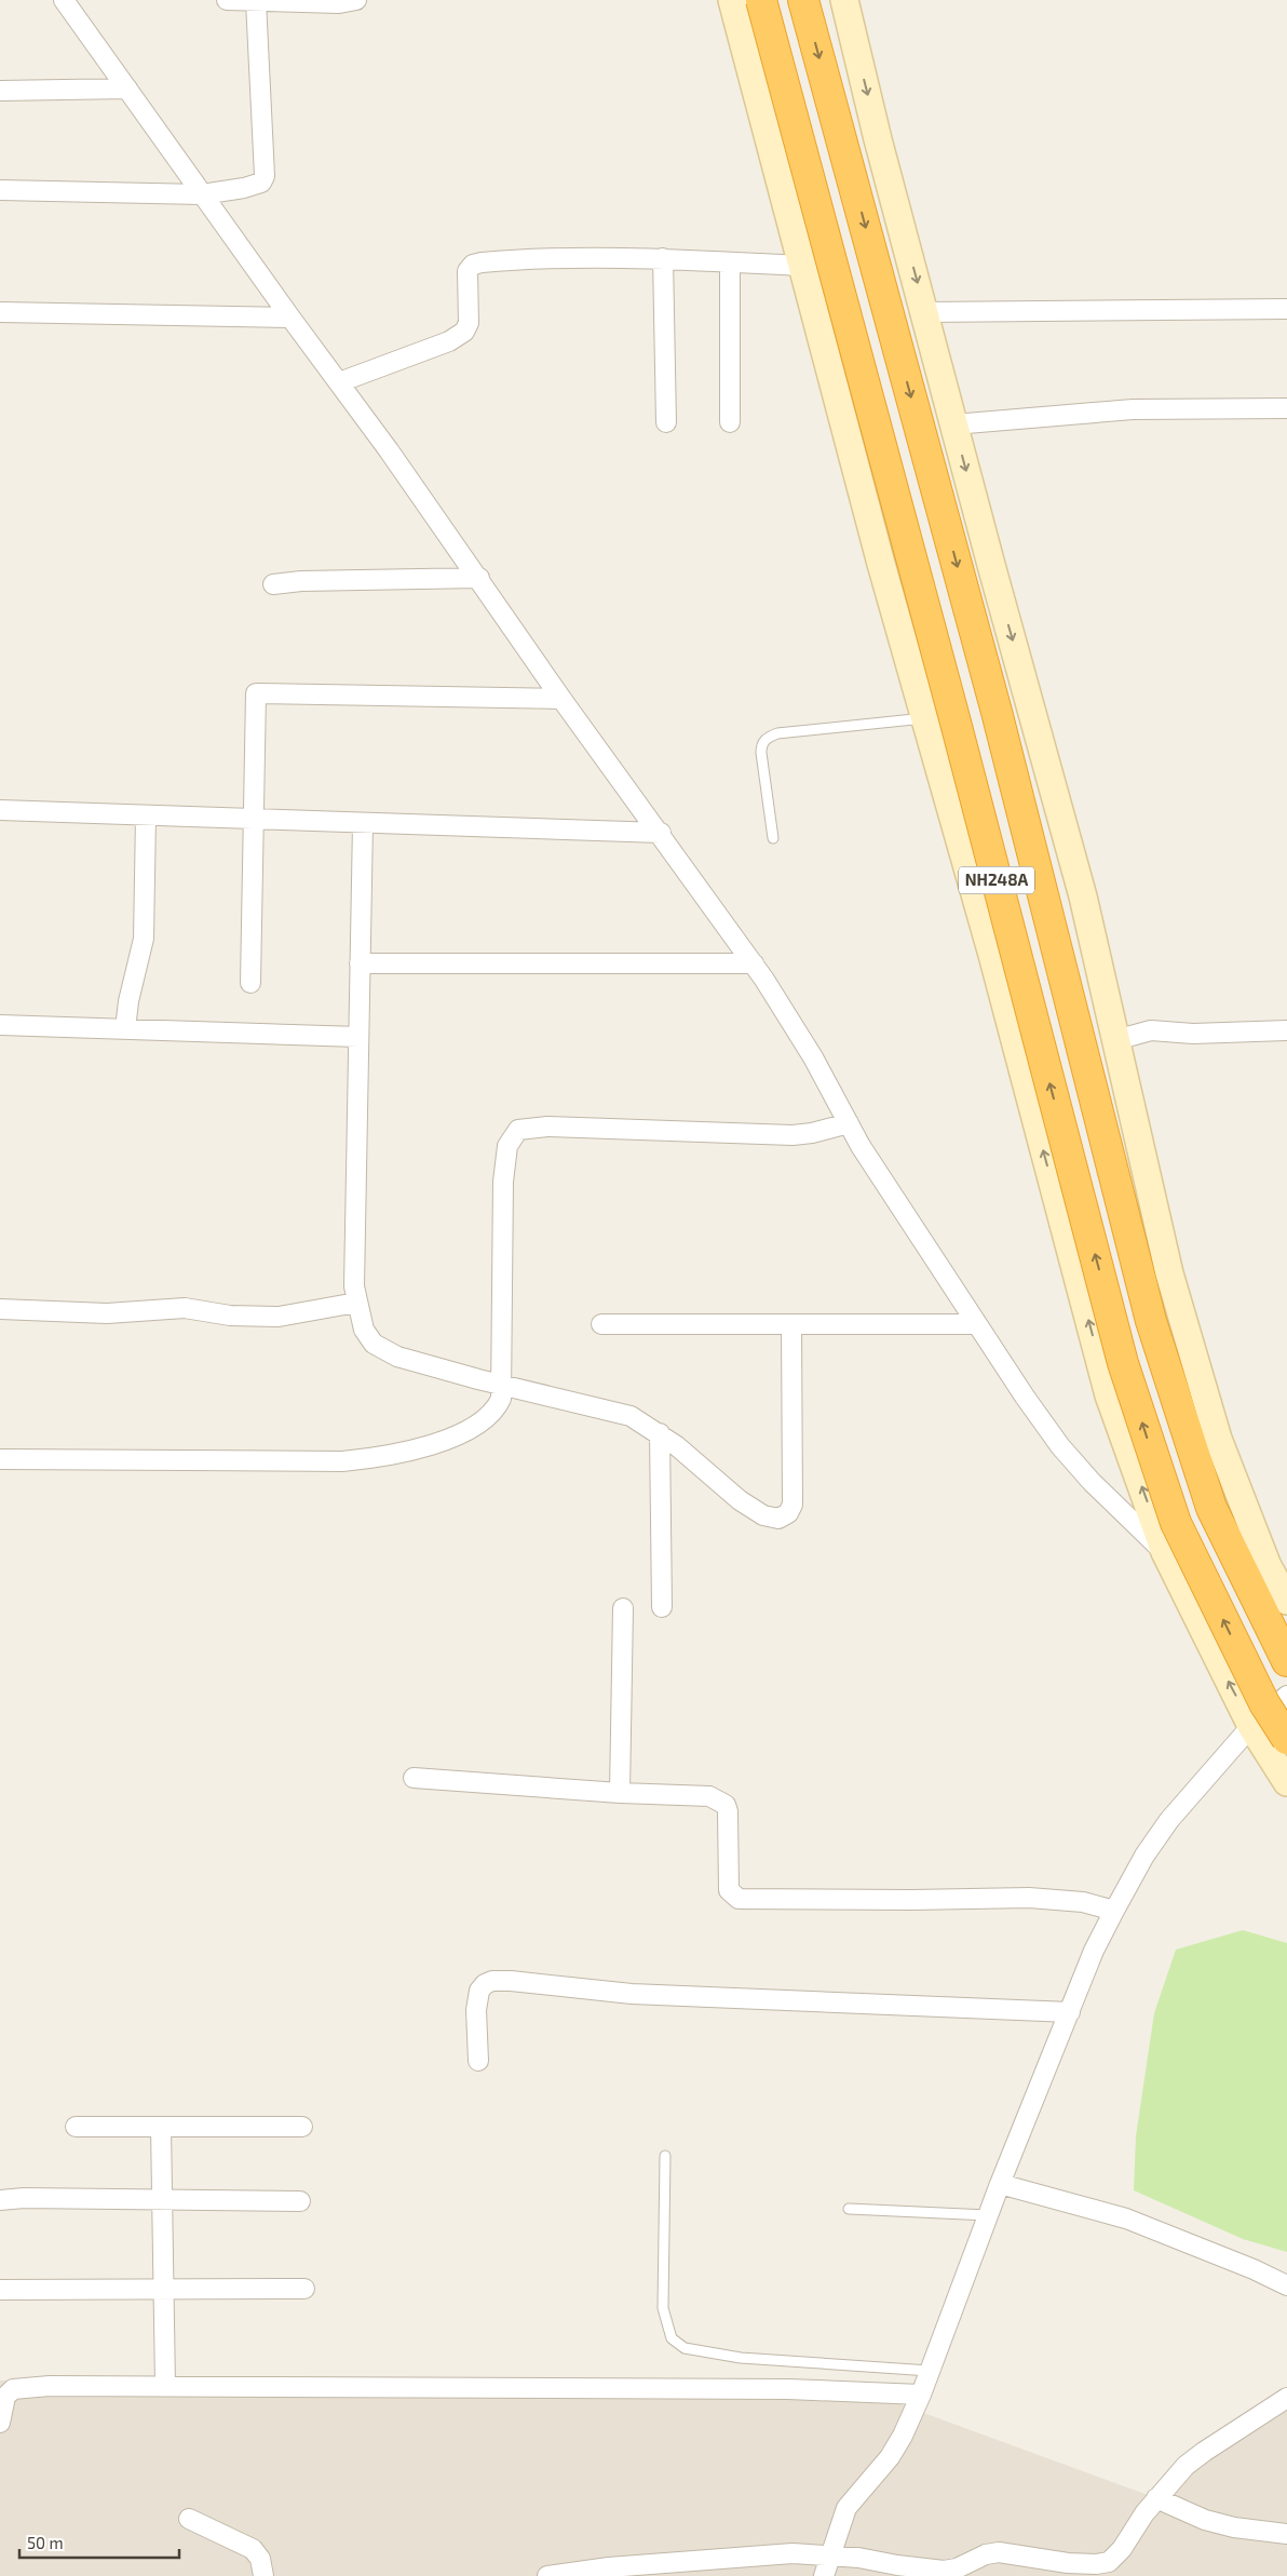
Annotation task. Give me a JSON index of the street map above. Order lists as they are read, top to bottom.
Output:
{
  "streets": {
    "highway": ["NH248A"]
  },
  "scale_bar": "50 m"
}
